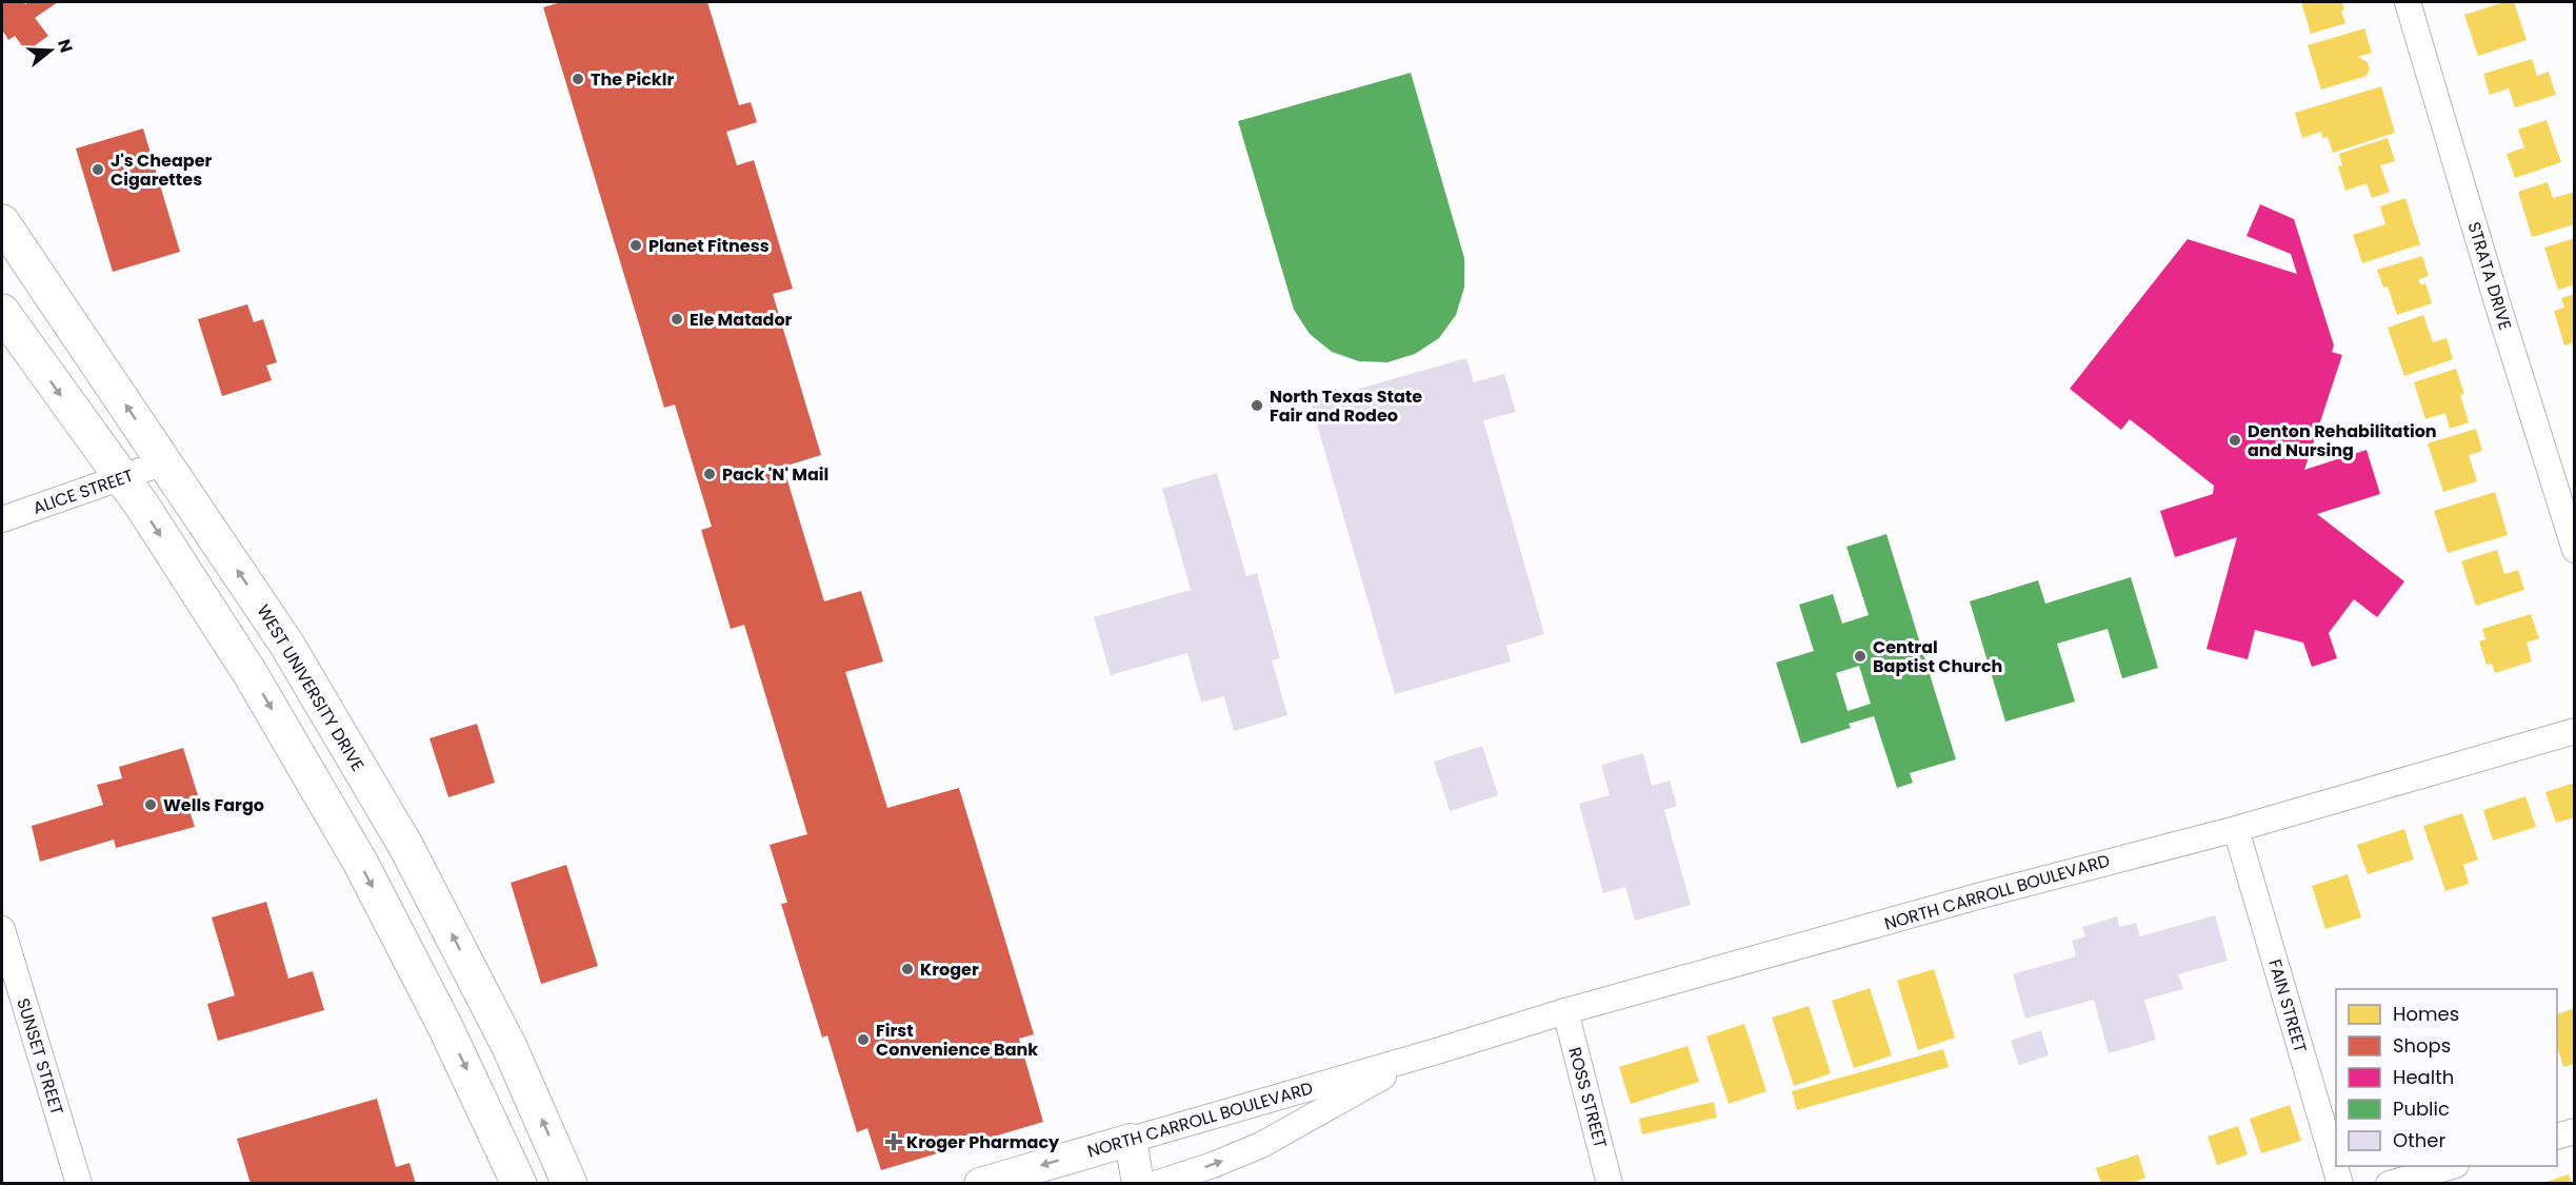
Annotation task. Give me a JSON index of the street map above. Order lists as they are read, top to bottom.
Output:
{
  "streets": {
    "main road": ["WEST UNIVERSITY DRIVE"],
    "street": [
      "STRATA DRIVE",
      "ALICE STREET",
      "NORTH CARROLL BOULEVARD",
      "FAIN STREET",
      "SUNSET STREET",
      "ROSS STREET"
    ]
  },
  "crossings": [
    ["ALICE STREET", "WEST UNIVERSITY DRIVE"],
    ["NORTH CARROLL BOULEVARD", "FAIN STREET"],
    ["NORTH CARROLL BOULEVARD", "ROSS STREET"]
  ],
  "places": {
    "other": [
      "The Picklr",
      "J's Cheaper Cigarettes",
      "Planet Fitness",
      "Ele Matador",
      "North Texas State Fair and Rodeo",
      "Denton Rehabilitation and Nursing",
      "Pack 'N' Mail",
      "Central Baptist Church",
      "Wells Fargo",
      "Kroger",
      "First Convenience Bank"
    ],
    "health": ["Kroger Pharmacy"]
  },
  "legend": [
    "Homes",
    "Shops",
    "Health",
    "Public",
    "Other"
  ],
  "north": "right"
}
